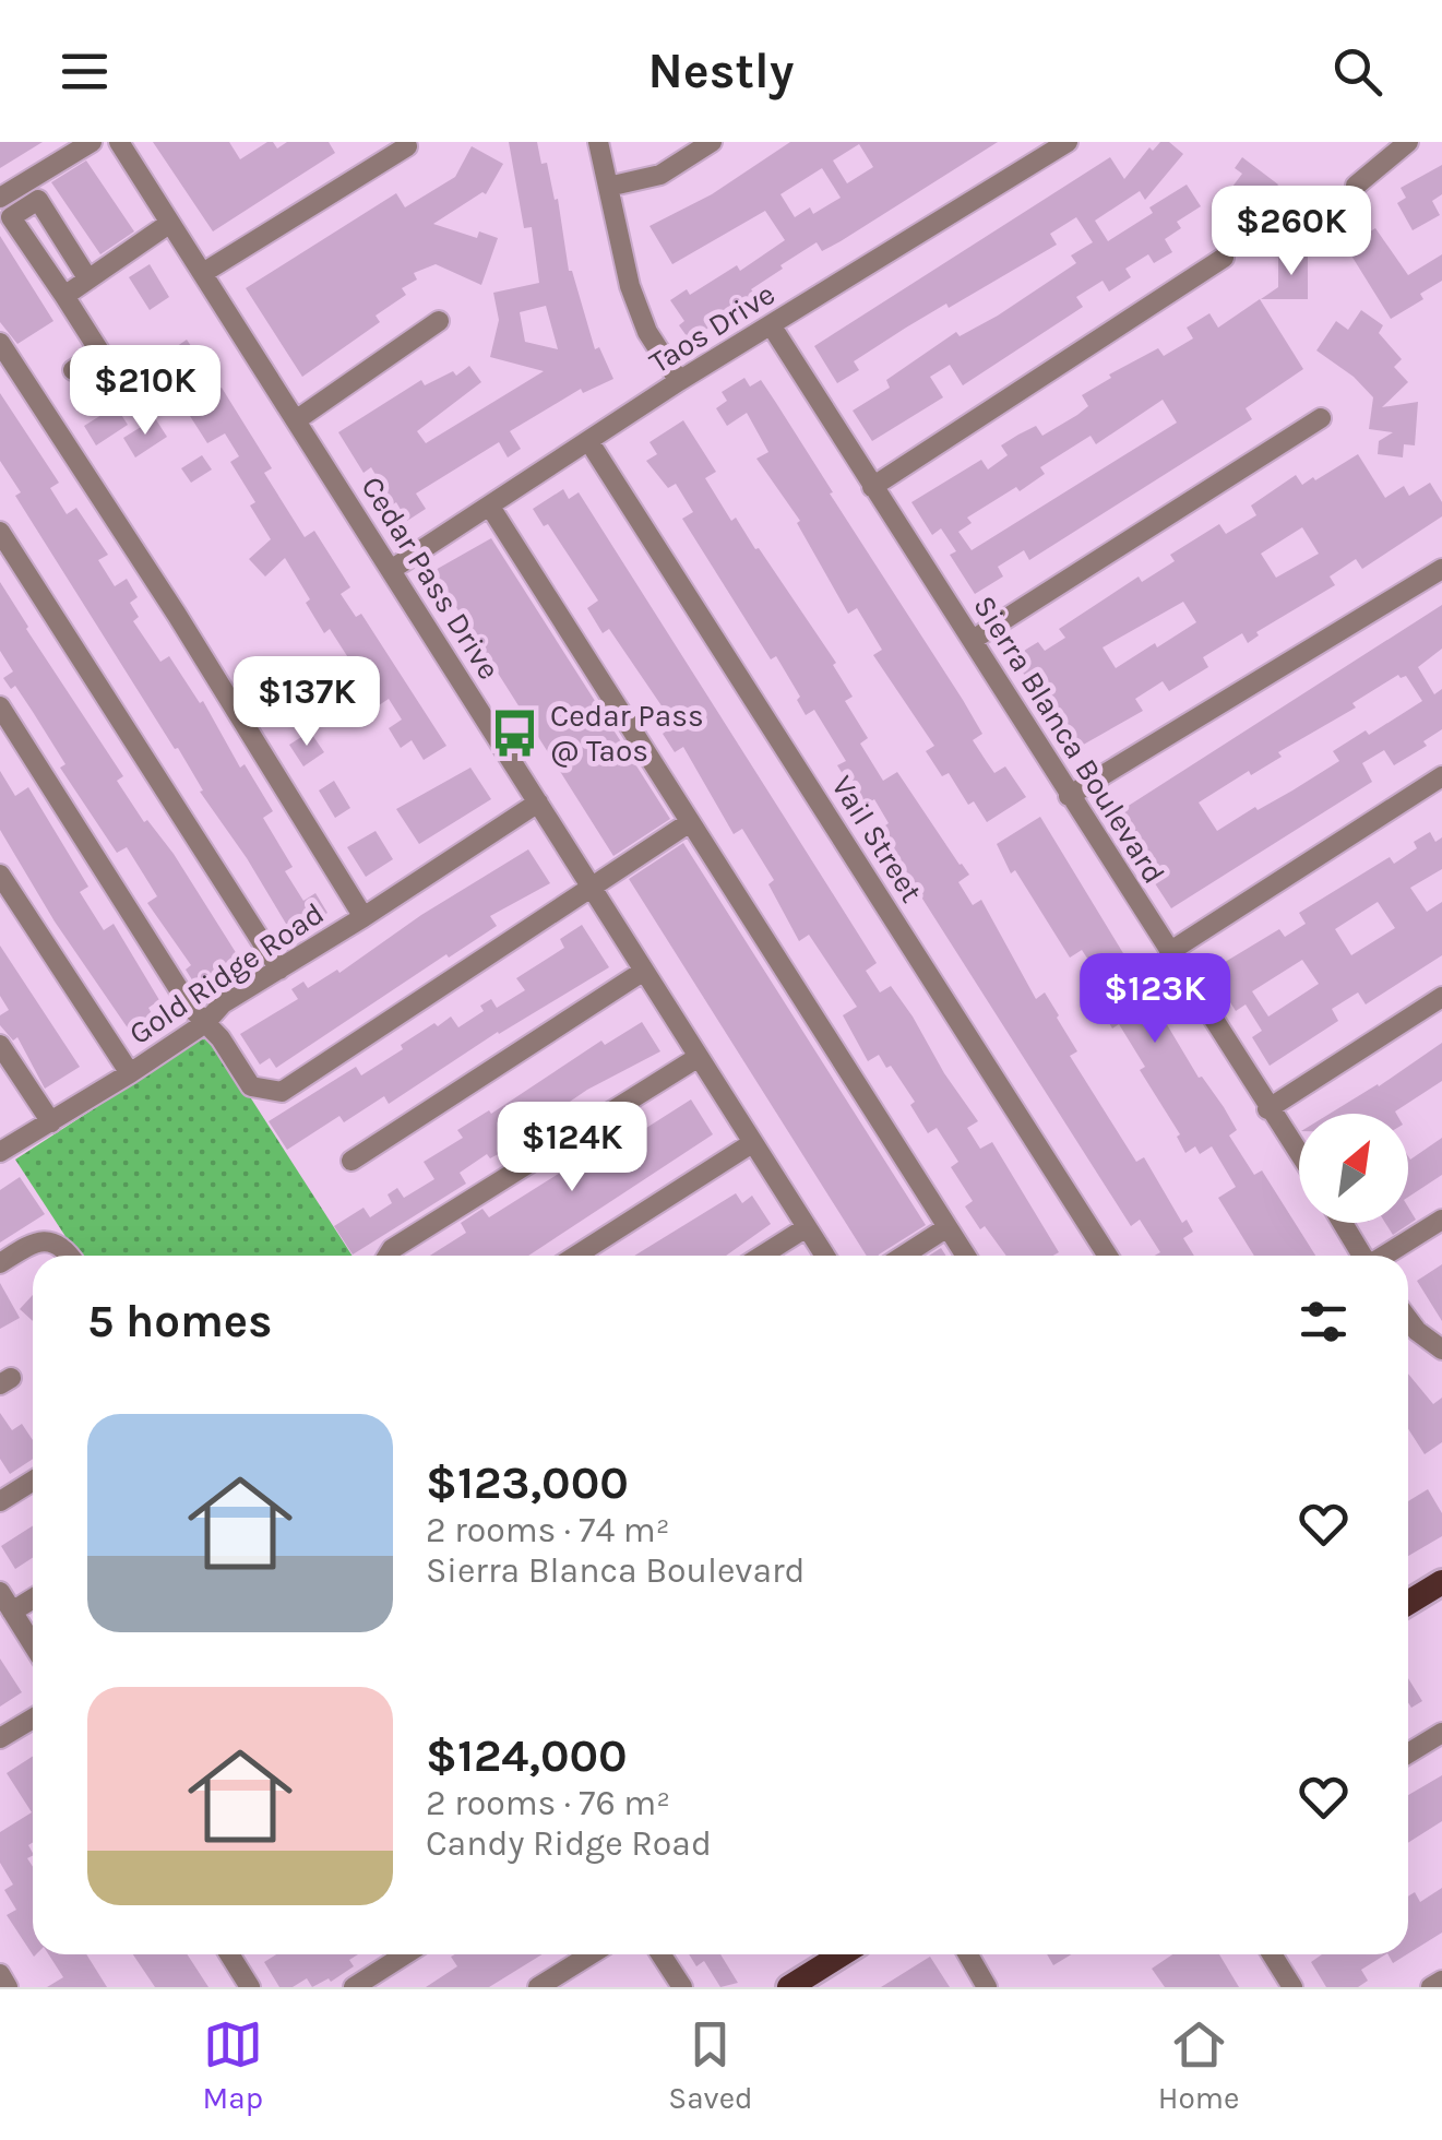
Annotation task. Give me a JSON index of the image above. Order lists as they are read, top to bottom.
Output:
{
  "streets": {
    "street": [
      "Taos Drive",
      "Cedar Pass Drive",
      "Sierra Blanca Boulevard",
      "Vail Street",
      "Gold Ridge Road"
    ]
  },
  "crossings": [
    ["Taos Drive", "Cedar Pass Drive"],
    ["Taos Drive", "Sierra Blanca Boulevard"],
    ["Taos Drive", "Vail Street"],
    ["Cedar Pass Drive", "Gold Ridge Road"]
  ],
  "places": {
    "bus stop": ["Cedar Pass @ Taos"]
  },
  "north": "top right",
  "page": {
    "header": "Nestly",
    "price": [
      "$260K",
      "$210K",
      "$137K",
      "$123K",
      "$124K"
    ],
    "heading": "5 homes",
    "list": [
      {
        "name": "$123,000",
        "note": "2 rooms · 74 m² · Sierra Blanca Boulevard"
      },
      {
        "name": "$124,000",
        "note": "2 rooms · 76 m² · Candy Ridge Road"
      }
    ],
    "tabs": ["Map", "Saved", "Home"]
  }
}
